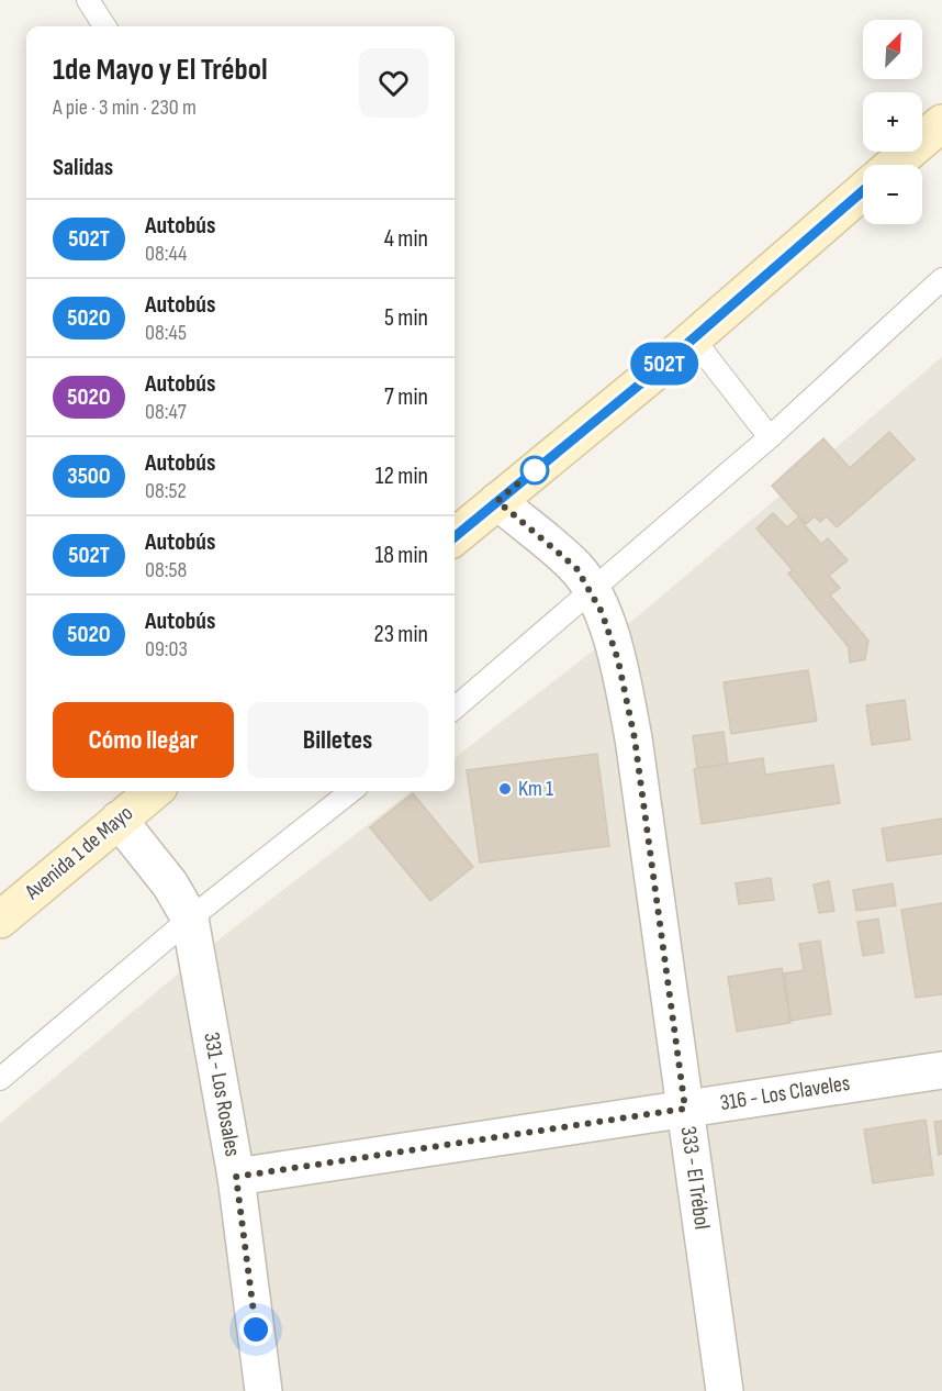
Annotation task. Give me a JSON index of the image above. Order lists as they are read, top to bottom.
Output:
{
  "streets": {
    "main road": ["Avenida 1 de Mayo"],
    "street": ["316 - Los Claveles", "331 - Los Rosales", "333 - El Trébol"]
  },
  "crossings": [
    ["Avenida 1 de Mayo", "331 - Los Rosales"],
    ["316 - Los Claveles", "331 - Los Rosales"],
    ["316 - Los Claveles", "333 - El Trébol"]
  ],
  "places": ["Km 1"],
  "lines": ["bus line 502T"],
  "north": "top right",
  "page": {
    "on_map": "502T",
    "map_buttons": ["+", "−"],
    "heading": [
      ["1de Mayo y El Trébol", "A pie · 3 min · 230 m"],
      "Salidas"
    ],
    "list": [
      {
        "mark": "502T",
        "name": "Autobús",
        "note": "08:44",
        "value": "4 min"
      },
      {
        "mark": "502O",
        "name": "Autobús",
        "note": "08:45",
        "value": "5 min"
      },
      {
        "mark": "502O",
        "name": "Autobús",
        "note": "08:47",
        "value": "7 min"
      },
      {
        "mark": "350O",
        "name": "Autobús",
        "note": "08:52",
        "value": "12 min"
      },
      {
        "mark": "502T",
        "name": "Autobús",
        "note": "08:58",
        "value": "18 min"
      },
      {
        "mark": "502O",
        "name": "Autobús",
        "note": "09:03",
        "value": "23 min"
      }
    ],
    "buttons": ["Cómo llegar", "Billetes"]
  }
}
